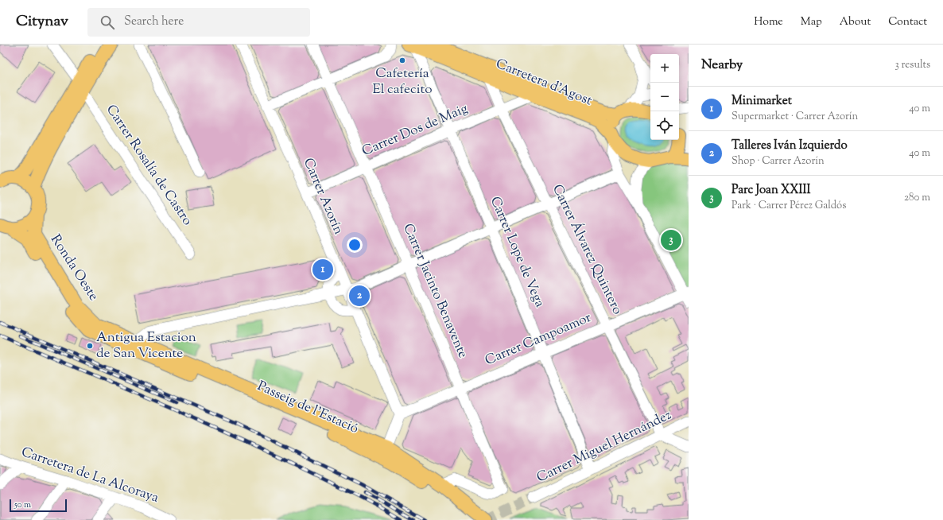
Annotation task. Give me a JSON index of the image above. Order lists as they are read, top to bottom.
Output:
{
  "streets": {
    "main road": ["Carretera d'Agost", "Ronda Oeste", "Passeig de l'Estació"],
    "street": [
      "Carrer Dos de Maig",
      "Carrer Rosalía de Castro",
      "Carrer Azorín",
      "Carrer Álvarez Quintero",
      "Carrer Lope de Vega",
      "Carrer Jacinto Benavente",
      "Carrer Campoamor",
      "Carrer Miguel Hernández",
      "Carretera de La Alcoraya"
    ]
  },
  "crossings": [
    ["Carretera d'Agost", "Carrer Dos de Maig"],
    ["Carretera d'Agost", "Carrer Álvarez Quintero"],
    ["Carretera d'Agost", "Carrer Lope de Vega"],
    ["Carrer Dos de Maig", "Carrer Azorín"],
    ["Carrer Dos de Maig", "Carrer Álvarez Quintero"],
    ["Carrer Dos de Maig", "Carrer Lope de Vega"],
    ["Carrer Dos de Maig", "Carrer Jacinto Benavente"],
    ["Carrer Azorín", "Carrer Campoamor"],
    ["Carrer Álvarez Quintero", "Carrer Campoamor"],
    ["Carrer Álvarez Quintero", "Carrer Miguel Hernández"],
    ["Carrer Lope de Vega", "Carrer Campoamor"],
    ["Carrer Lope de Vega", "Carrer Miguel Hernández"],
    ["Ronda Oeste", "Passeig de l'Estació"],
    ["Carrer Jacinto Benavente", "Carrer Campoamor"],
    ["Carrer Jacinto Benavente", "Passeig de l'Estació"]
  ],
  "places": ["Cafetería El cafecito", "Antigua Estacion de San Vicente"],
  "scale_bar": "50 m",
  "page": {
    "header": "Citynav",
    "search": "Search here",
    "nav": [
      "Home",
      "Map",
      "About",
      "Contact"
    ],
    "heading": ["Nearby", "3 results"],
    "map_buttons": ["+", "−"],
    "list": [
      {
        "mark": "1",
        "name": "Minimarket",
        "note": "Supermarket · Carrer Azorín",
        "value": "40 m"
      },
      {
        "mark": "2",
        "name": "Talleres Iván Izquierdo",
        "note": "Shop · Carrer Azorín",
        "value": "40 m"
      },
      {
        "mark": "3",
        "name": "Parc Joan XXIII",
        "note": "Park · Carrer Pérez Galdós",
        "value": "280 m"
      }
    ],
    "pins": ["3", "1", "2"],
    "scale": "50 m"
  }
}
